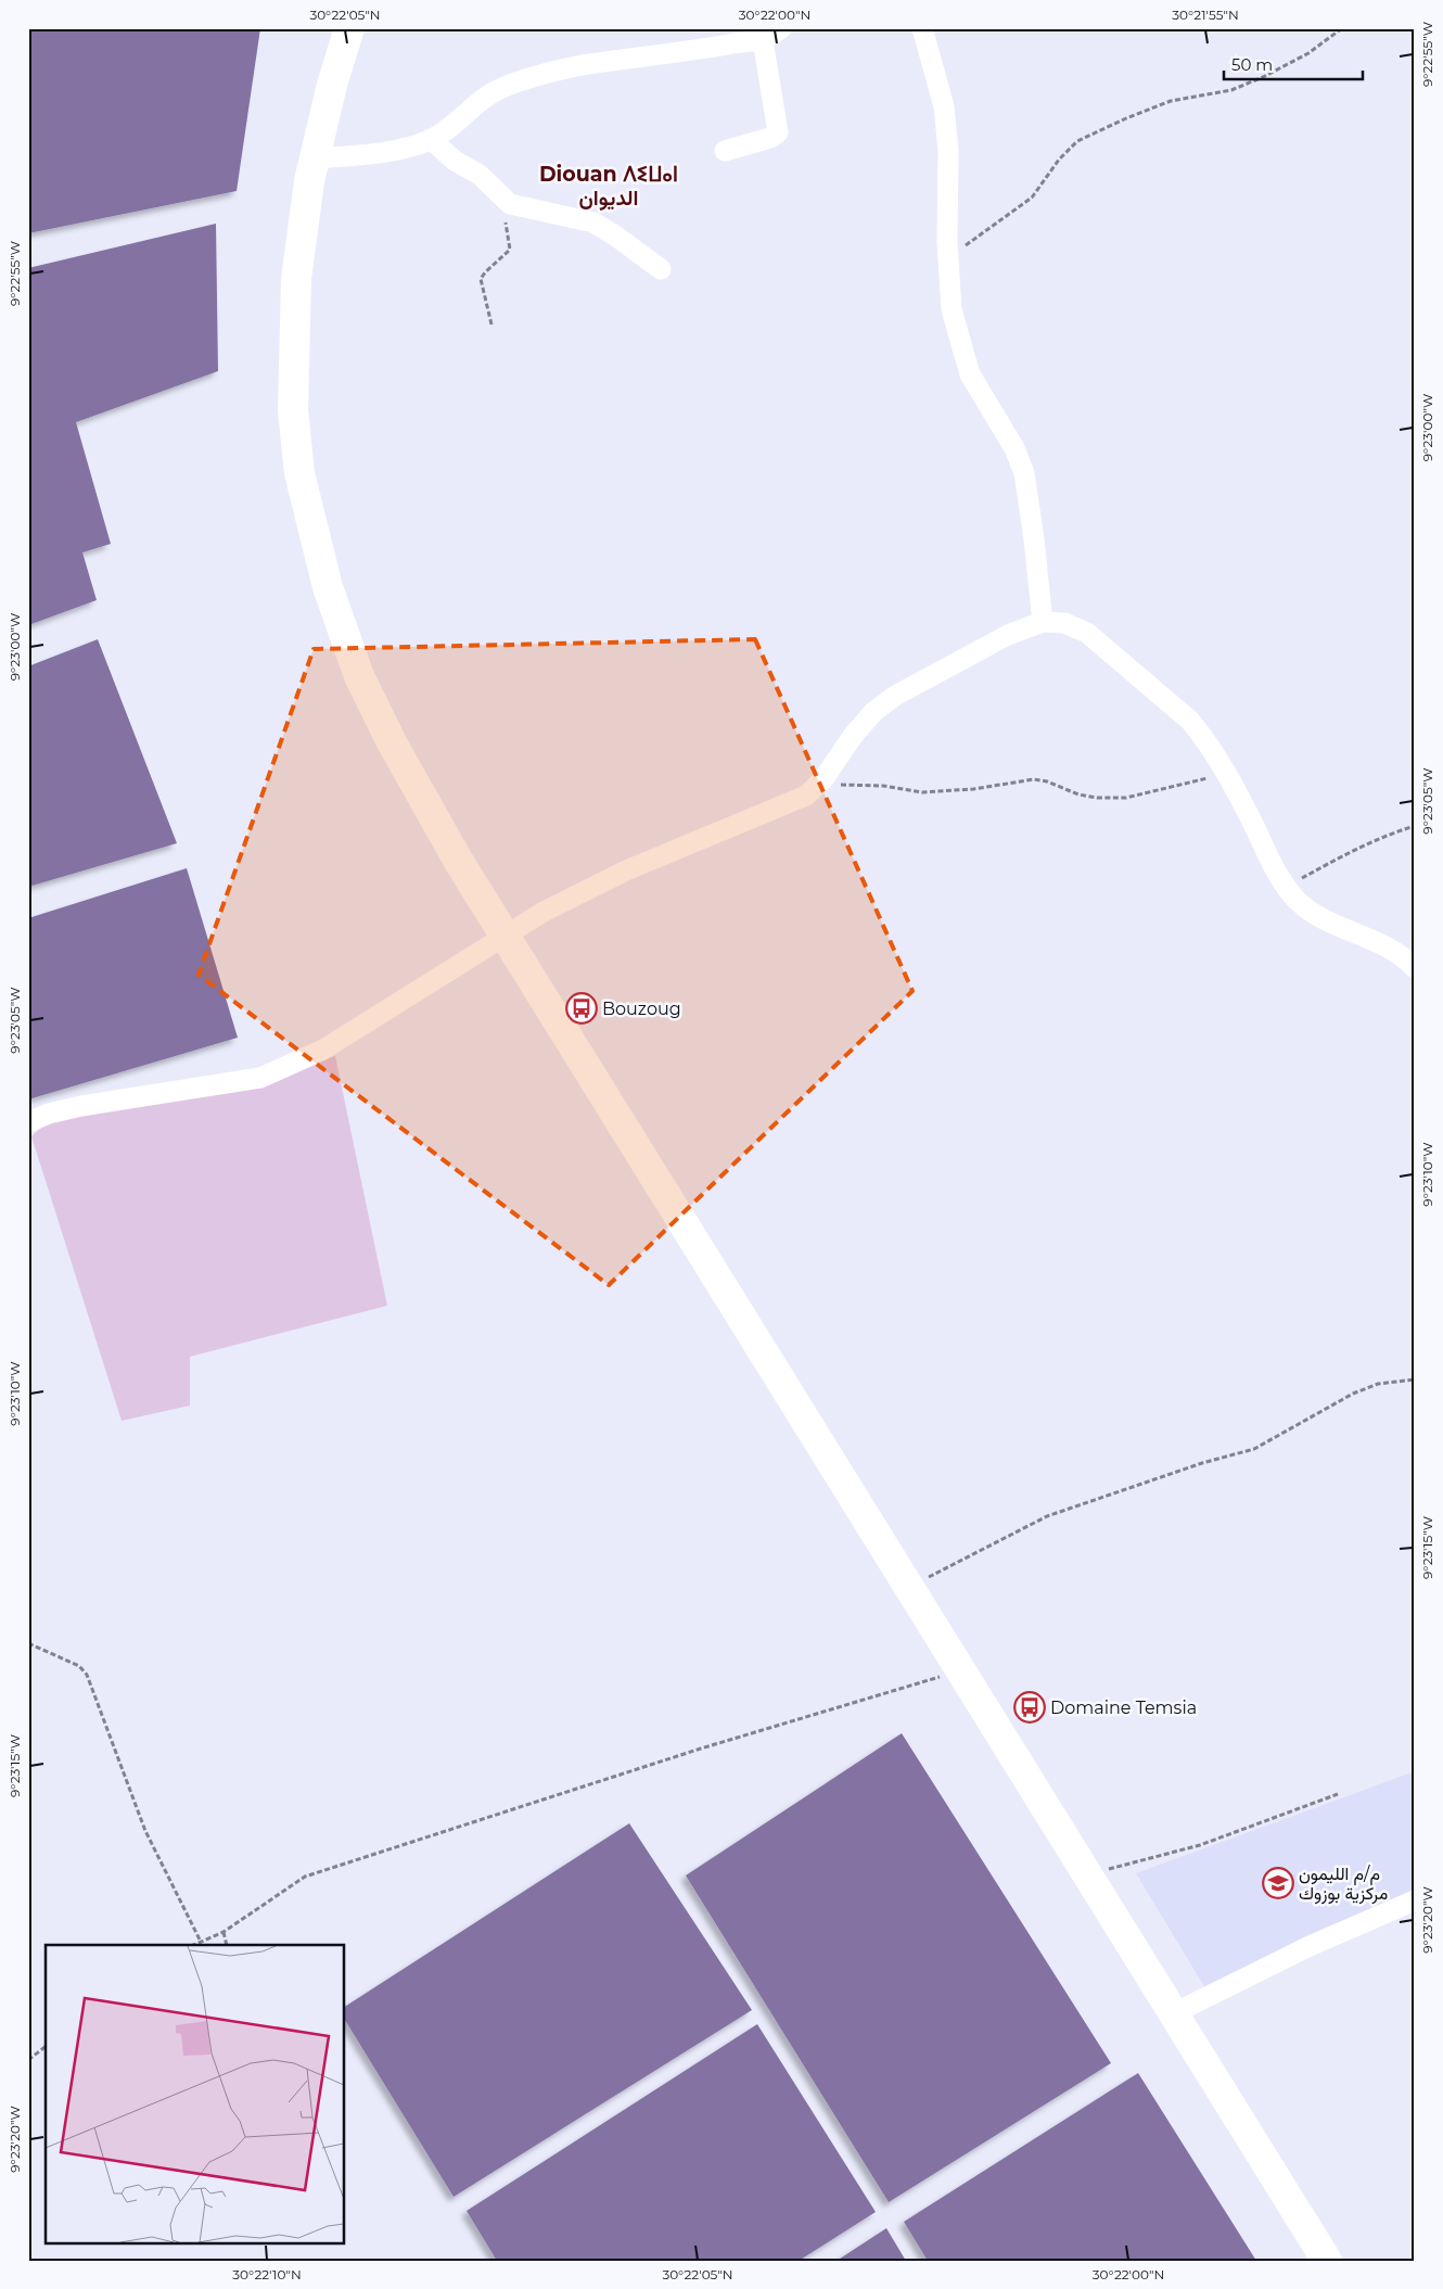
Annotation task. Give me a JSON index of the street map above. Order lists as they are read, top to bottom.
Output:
{
  "districts": ["Diouan ⴷⵉⵡⴰⵏ الديوان"],
  "places": {
    "bus stop": ["Bouzoug", "Domaine Temsia"],
    "school or university": ["م/م الليمون مركزية بوزوك"]
  },
  "scale_bar": "50 m",
  "coordinates": [
    "30°22'05\"N",
    "30°22'00\"N",
    "30°21'55\"N",
    "9°22'55\"W",
    "9°23'00\"W",
    "9°23'05\"W",
    "9°23'10\"W",
    "9°23'15\"W",
    "9°23'20\"W",
    "30°22'10\"N"
  ]
}
